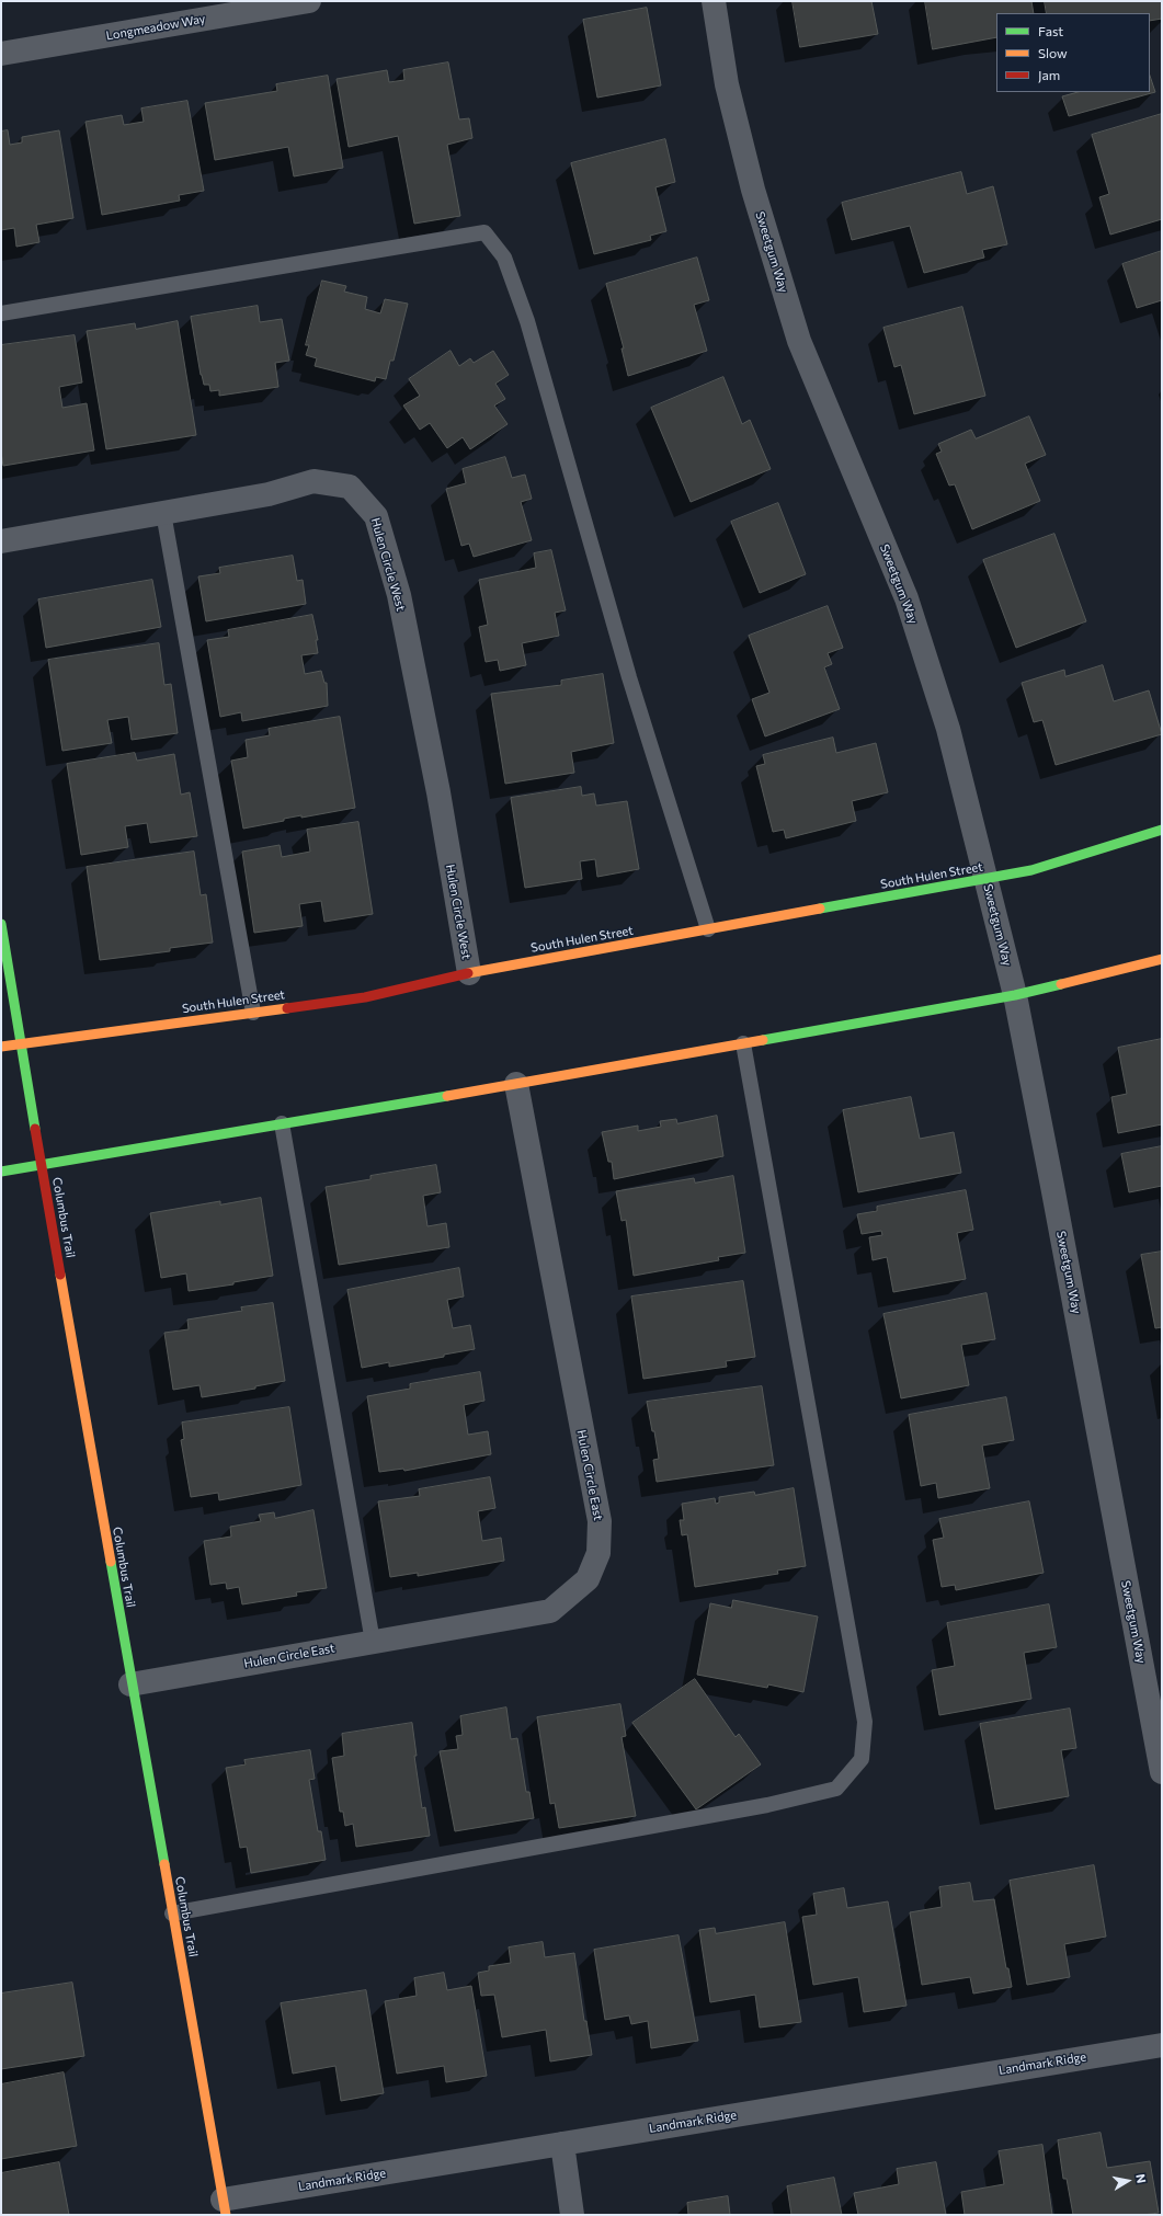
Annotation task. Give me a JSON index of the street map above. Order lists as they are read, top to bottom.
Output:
{
  "streets": {
    "main road": ["South Hulen Street", "Columbus Trail"],
    "street": [
      "Longmeadow Way",
      "Sweetgum Way",
      "Hulen Circle West",
      "Hulen Circle East",
      "Landmark Ridge"
    ]
  },
  "crossings": [
    ["Sweetgum Way", "South Hulen Street"],
    ["Hulen Circle West", "South Hulen Street"],
    ["South Hulen Street", "Columbus Trail"],
    ["Columbus Trail", "Hulen Circle East"],
    ["Columbus Trail", "Landmark Ridge"]
  ],
  "legend": ["Fast", "Slow", "Jam"],
  "north": "right"
}
